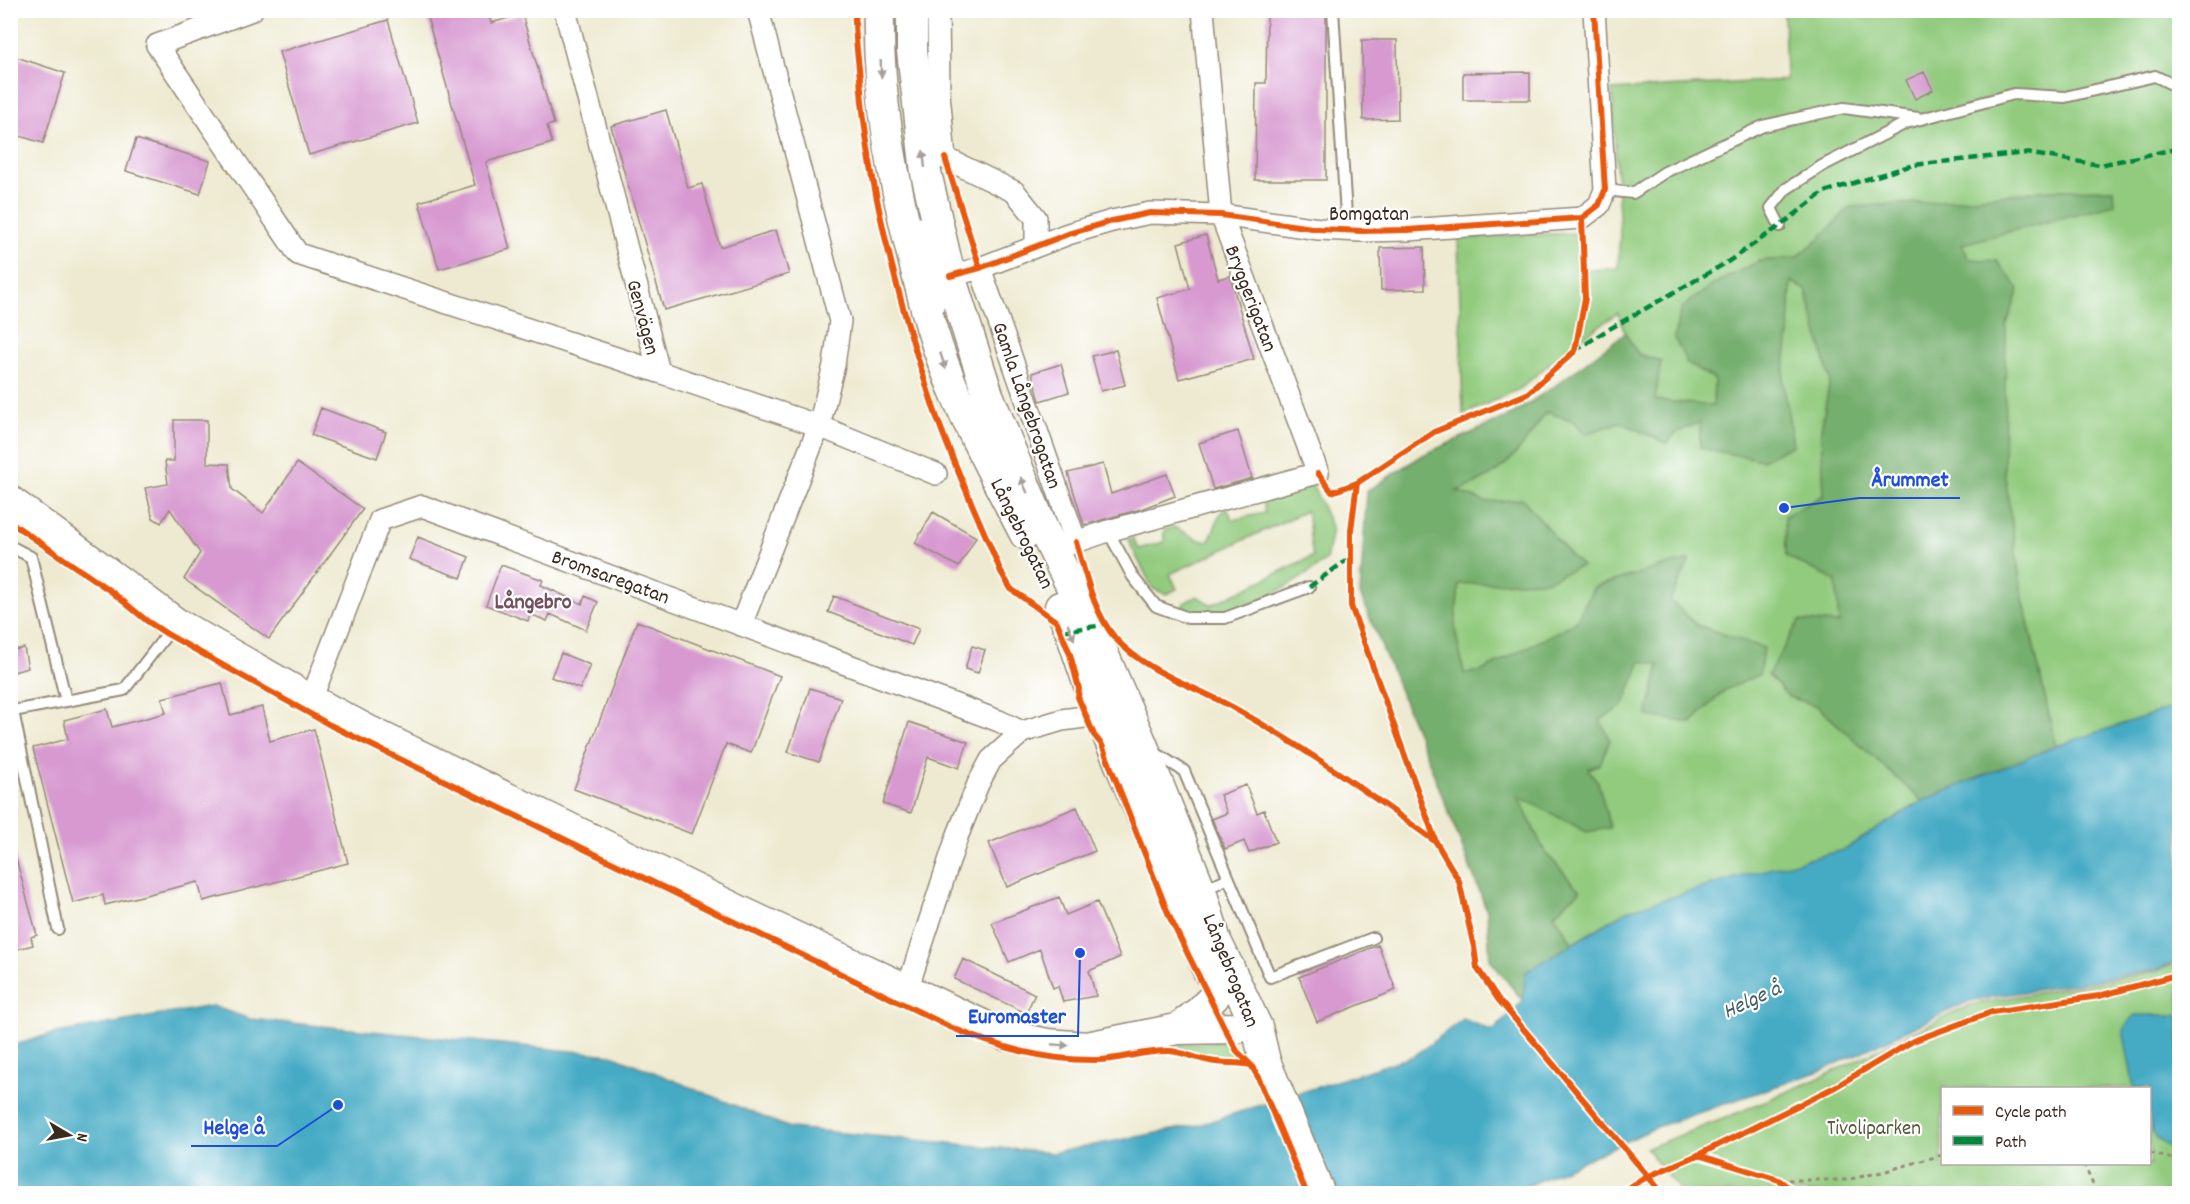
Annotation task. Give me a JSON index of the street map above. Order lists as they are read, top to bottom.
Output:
{
  "streets": {
    "main road": ["Långebrogatan"],
    "street": [
      "Bomgatan",
      "Bryggerigatan",
      "Genvägen",
      "Gamla Långebrogatan",
      "Bromsaregatan"
    ]
  },
  "crossings": [
    ["Bomgatan", "Bryggerigatan"],
    ["Bomgatan", "Gamla Långebrogatan"],
    ["Bomgatan", "Långebrogatan"],
    ["Bryggerigatan", "Långebrogatan"],
    ["Gamla Långebrogatan", "Långebrogatan"]
  ],
  "districts": ["Långebro"],
  "water": ["Helge å"],
  "parks": ["Tivoliparken"],
  "places": ["Årummet", "Euromaster", "Helge å"],
  "legend": ["Cycle path", "Path"],
  "north": "right"
}
